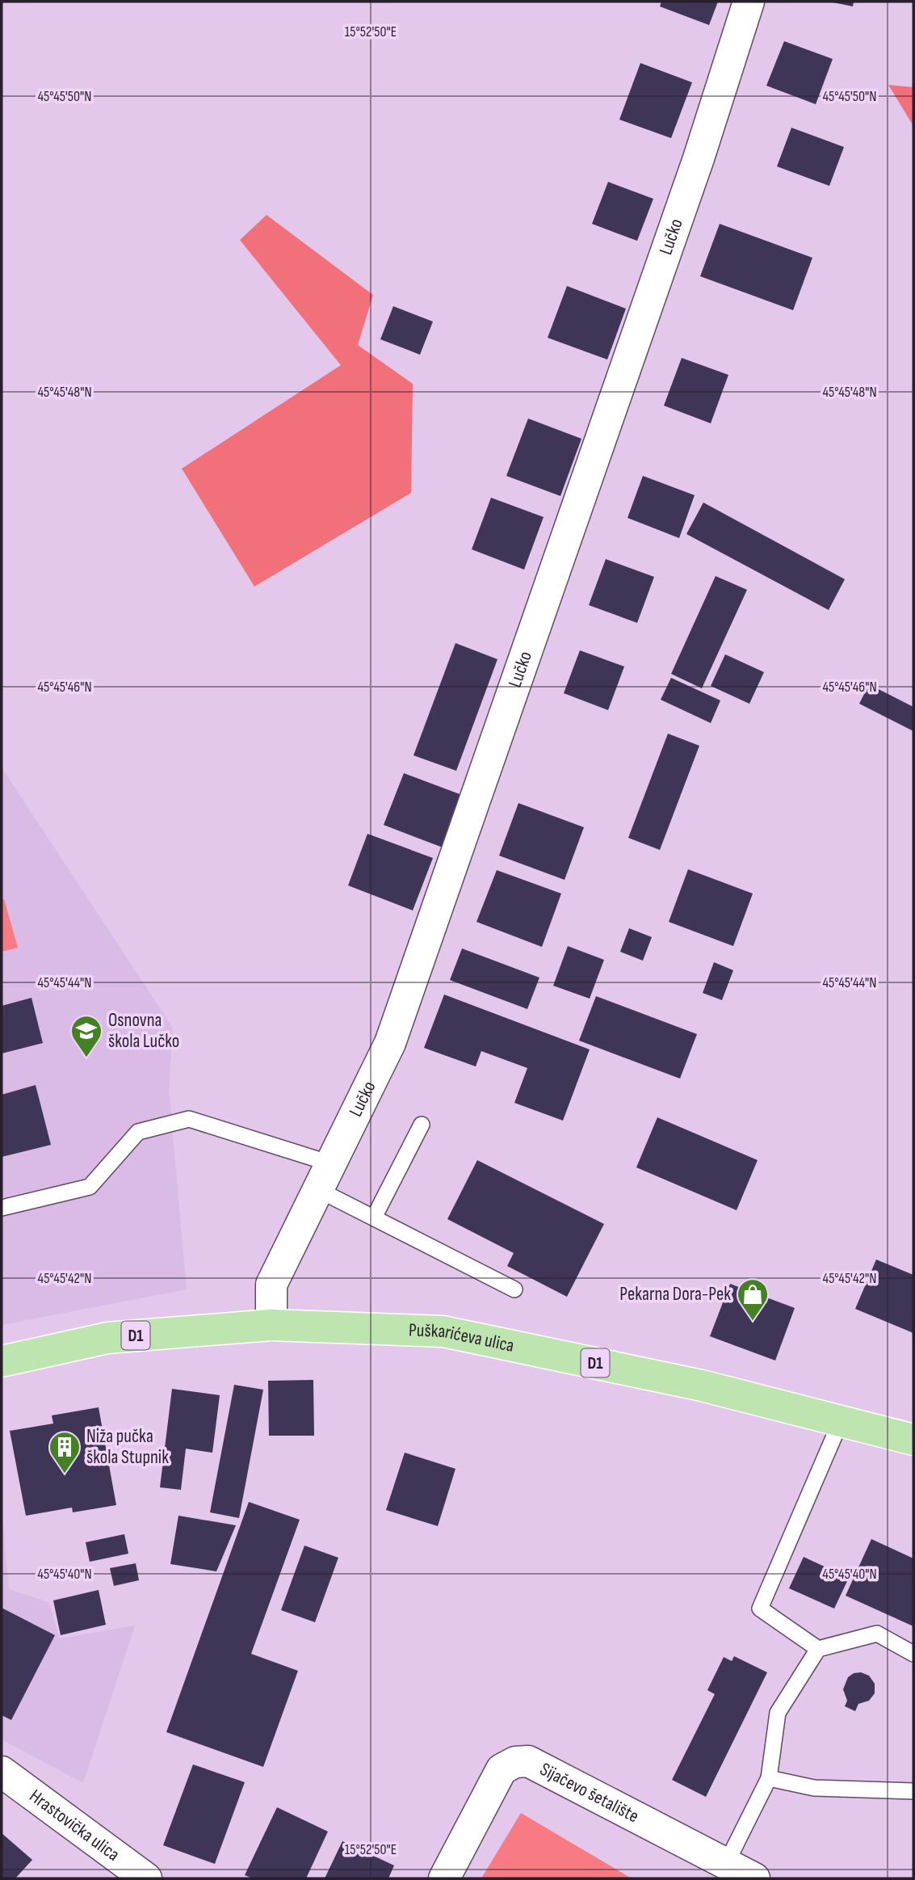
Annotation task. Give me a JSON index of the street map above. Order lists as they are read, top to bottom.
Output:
{
  "streets": {
    "main road": ["D1", "Puškarićeva ulica"],
    "street": ["Lučko", "Sijačevo šetalište", "Hrastovička ulica"]
  },
  "crossings": [
    ["Lučko", "Puškarićeva ulica"]
  ],
  "places": {
    "school or university": ["Osnovna škola Lučko"],
    "shop": ["Pekarna Dora-Pek"],
    "building": ["Niža pučka škola Stupnik"]
  },
  "coordinates": [
    "15°52'50\"E",
    "45°45'50\"N",
    "45°45'48\"N",
    "45°45'46\"N",
    "45°45'44\"N",
    "45°45'42\"N",
    "45°45'40\"N"
  ]
}
